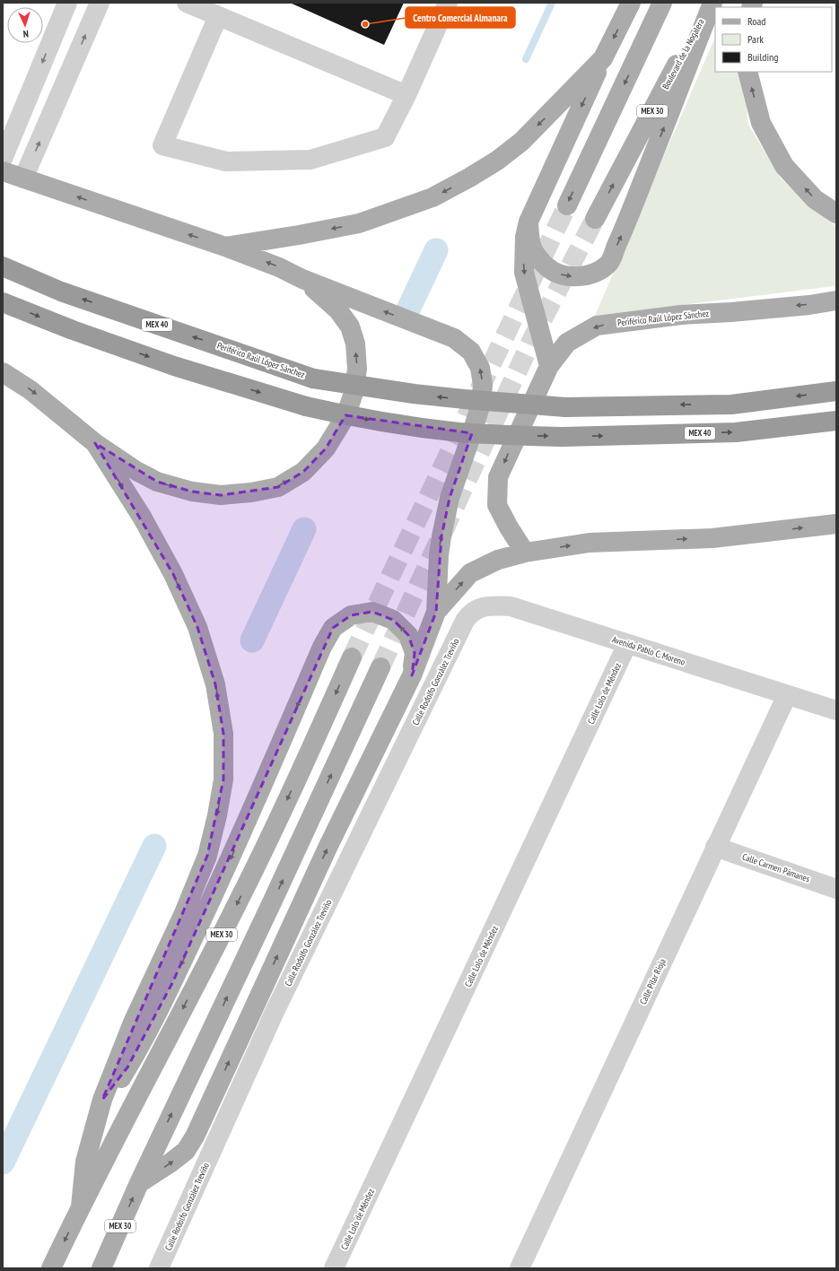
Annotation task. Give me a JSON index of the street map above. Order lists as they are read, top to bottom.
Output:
{
  "streets": {
    "highway": ["Periférico Raúl López Sánchez", "MEX 40"],
    "main road": ["Boulevard de la Nogalera", "MEX 30"],
    "street": [
      "Avenida Pablo C. Moreno",
      "Calle Rodolfo González Treviño",
      "Calle Lolo de Méndez",
      "Calle Carmen Pámanes",
      "Calle Pilar Rioja"
    ]
  },
  "crossings": [
    ["Avenida Pablo C. Moreno", "Calle Rodolfo González Treviño"],
    ["Avenida Pablo C. Moreno", "Calle Lolo de Méndez"],
    ["Avenida Pablo C. Moreno", "Calle Pilar Rioja"],
    ["Calle Carmen Pámanes", "Calle Pilar Rioja"]
  ],
  "places": ["Centro Comercial Almanara"],
  "legend": ["Road", "Park", "Building"],
  "north": "bottom"
}
